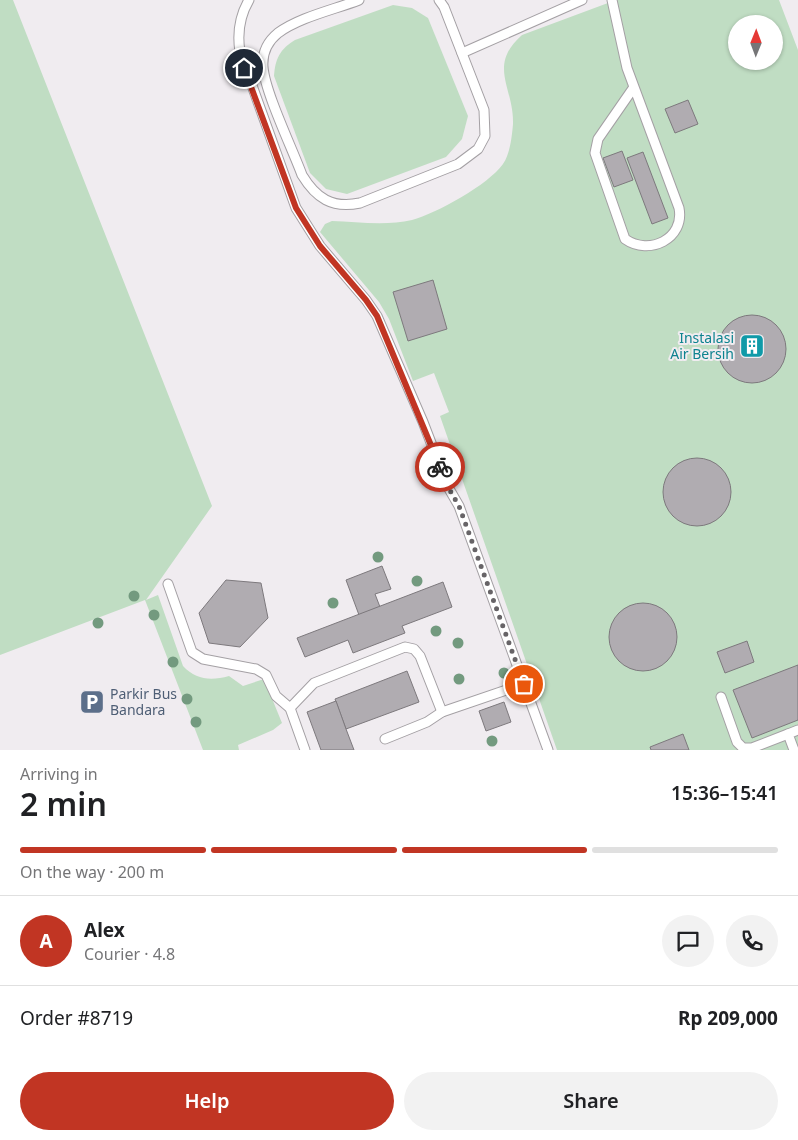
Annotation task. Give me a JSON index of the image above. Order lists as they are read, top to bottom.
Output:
{
  "places": {
    "building": ["Instalasi Air Bersih"],
    "parking": ["Parkir Bus Bandara"]
  },
  "north": "top",
  "page": {
    "heading": ["2 min", "Arriving in", "15:36–15:41"],
    "panel": [
      "Alex",
      "Courier · 4.8",
      "Order #8719",
      "Rp 209,000"
    ],
    "bar": "On the way · 200 m",
    "round": "A",
    "buttons": ["Help", "Share"]
  }
}
